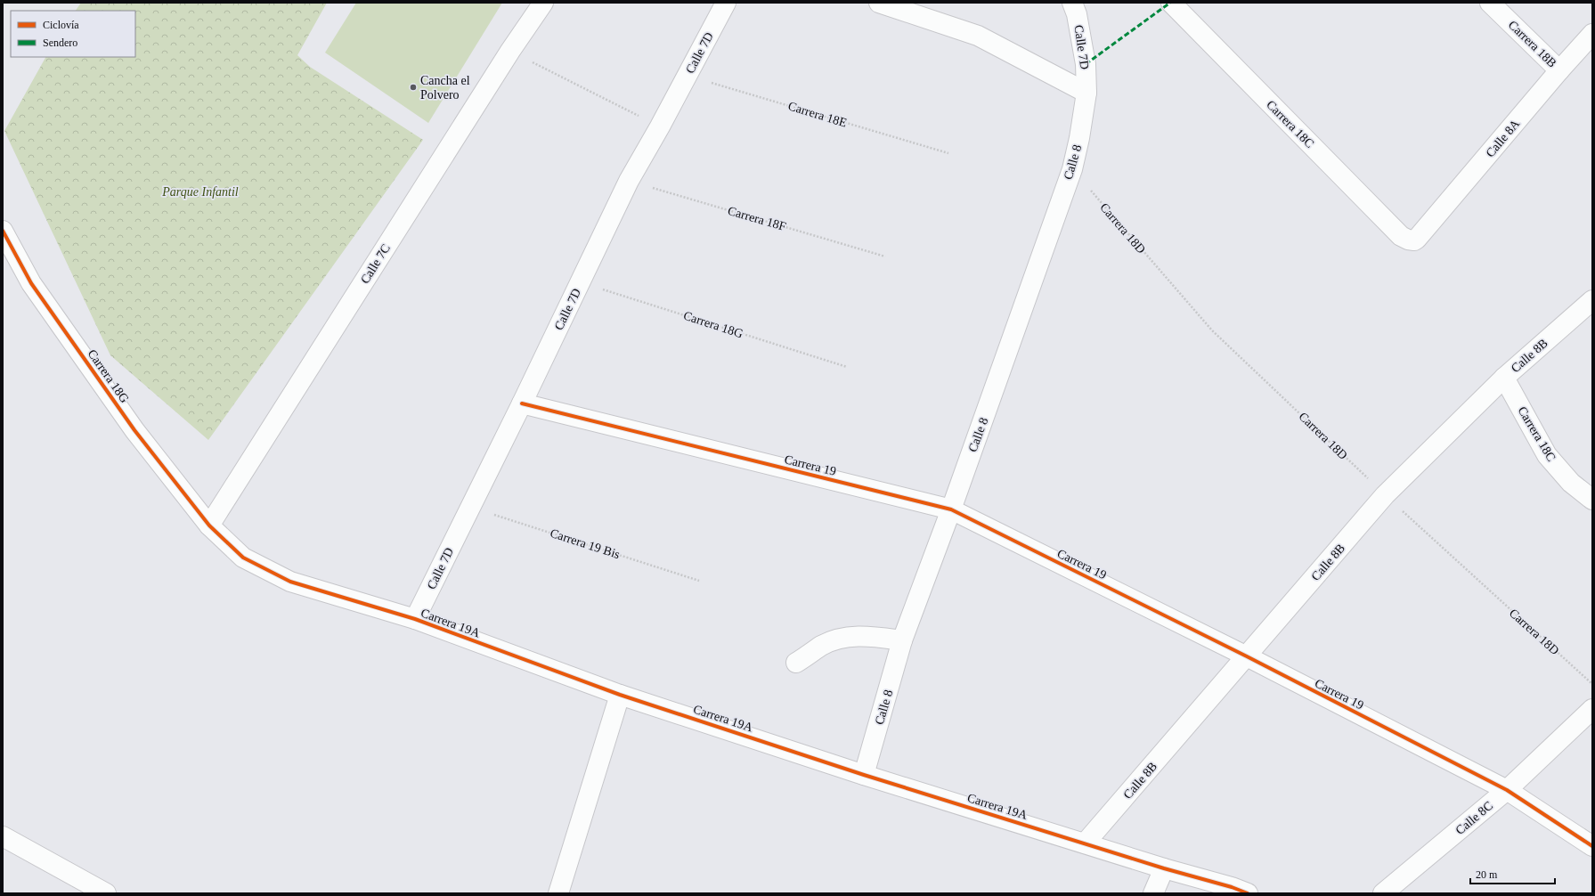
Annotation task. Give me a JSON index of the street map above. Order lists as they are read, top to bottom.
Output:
{
  "streets": {
    "street": [
      "Carrera 18B",
      "Calle 7D",
      "Carrera 18C",
      "Calle 8A",
      "Calle 8",
      "Calle 7C",
      "Carrera 18G",
      "Calle 8B",
      "Carrera 19",
      "Carrera 19A",
      "Calle 8C"
    ],
    "path": [
      "Carrera 18E",
      "Carrera 18F",
      "Carrera 18D",
      "Carrera 19 Bis"
    ]
  },
  "crossings": [
    ["Carrera 18B", "Calle 8A"],
    ["Calle 7D", "Carrera 18E"],
    ["Calle 7D", "Calle 8"],
    ["Calle 7D", "Carrera 18F"],
    ["Calle 7D", "Carrera 18G"],
    ["Calle 7D", "Carrera 19"],
    ["Calle 7D", "Carrera 19 Bis"],
    ["Calle 7D", "Carrera 19A"],
    ["Carrera 18C", "Calle 8A"],
    ["Carrera 18C", "Calle 8B"],
    ["Calle 8", "Carrera 18D"],
    ["Calle 8", "Carrera 19"],
    ["Calle 8", "Carrera 19A"],
    ["Carrera 18D", "Calle 8B"],
    ["Calle 7C", "Carrera 18G"],
    ["Calle 7C", "Carrera 19A"],
    ["Carrera 18G", "Carrera 19A"],
    ["Calle 8B", "Carrera 19"],
    ["Calle 8B", "Carrera 19A"],
    ["Carrera 19", "Calle 8C"]
  ],
  "parks": ["Parque Infantil"],
  "places": ["Cancha el Polvero"],
  "legend": ["Ciclovía", "Sendero"],
  "scale_bar": "20 m"
}
